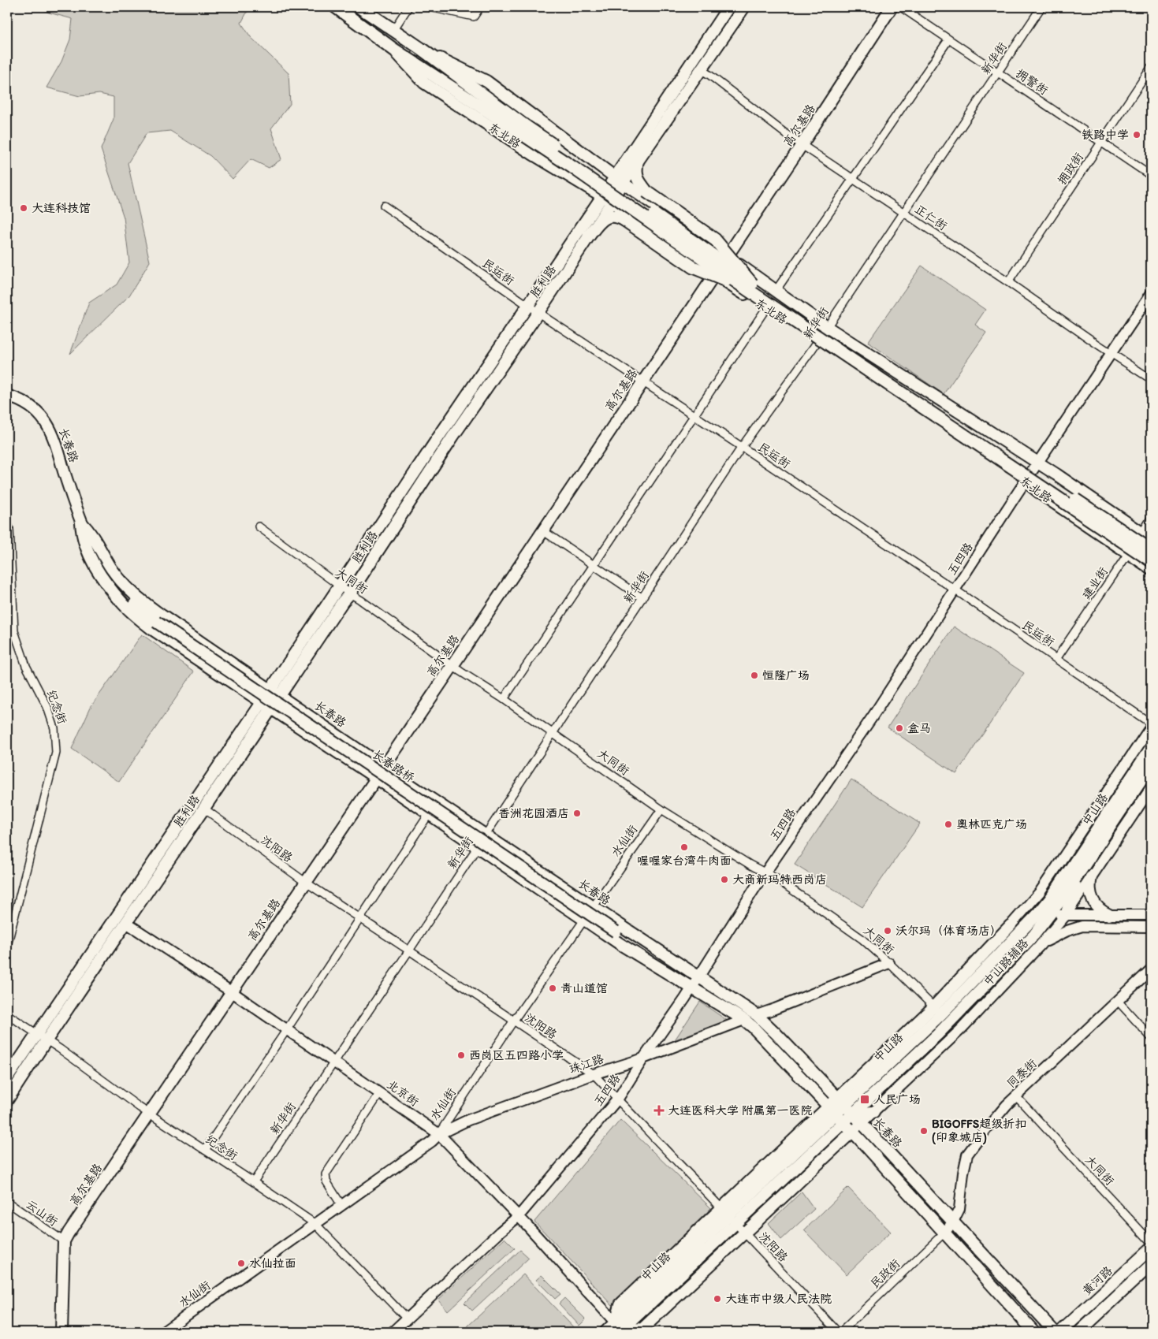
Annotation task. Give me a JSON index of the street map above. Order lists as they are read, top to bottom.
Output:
{
  "streets": {
    "highway": ["东北路"],
    "main road": [
      "高尔基路",
      "胜利路",
      "长春路",
      "五四路",
      "长春路桥",
      "中山路",
      "水仙街",
      "中山路辅路",
      "珠江路",
      "同泰街",
      "北京街",
      "黄河路"
    ],
    "street": [
      "新华街",
      "拥警街",
      "拥政街",
      "正仁街",
      "民运街",
      "大同街",
      "建业街",
      "纪念街",
      "沈阳路",
      "云山街",
      "民政街"
    ]
  },
  "crossings": [
    ["新华街", "拥警街"],
    ["新华街", "东北路"],
    ["新华街", "正仁街"],
    ["新华街", "民运街"],
    ["新华街", "长春路"],
    ["新华街", "大同街"],
    ["新华街", "纪念街"],
    ["新华街", "沈阳路"],
    ["新华街", "北京街"],
    ["拥警街", "拥政街"],
    ["高尔基路", "东北路"],
    ["高尔基路", "正仁街"],
    ["高尔基路", "民运街"],
    ["高尔基路", "长春路"],
    ["高尔基路", "大同街"],
    ["高尔基路", "纪念街"],
    ["高尔基路", "沈阳路"],
    ["高尔基路", "北京街"],
    ["高尔基路", "云山街"],
    ["东北路", "胜利路"],
    ["东北路", "五四路"],
    ["东北路", "建业街"],
    ["拥政街", "正仁街"],
    ["正仁街", "胜利路"],
    ["正仁街", "五四路"],
    ["民运街", "胜利路"],
    ["民运街", "五四路"],
    ["民运街", "建业街"],
    ["民运街", "中山路辅路"],
    ["胜利路", "长春路"],
    ["胜利路", "大同街"],
    ["胜利路", "纪念街"],
    ["胜利路", "沈阳路"],
    ["胜利路", "北京街"],
    ["长春路", "五四路"],
    ["长春路", "长春路桥"],
    ["长春路", "中山路"],
    ["长春路", "水仙街"],
    ["长春路", "中山路辅路"],
    ["长春路", "珠江路"],
    ["长春路", "同泰街"],
    ["长春路", "民政街"],
    ["五四路", "大同街"],
    ["五四路", "纪念街"],
    ["五四路", "沈阳路"],
    ["五四路", "珠江路"],
    ["五四路", "北京街"],
    ["大同街", "中山路"],
    ["大同街", "水仙街"],
    ["大同街", "同泰街"],
    ["纪念街", "水仙街"],
    ["中山路", "沈阳路"],
    ["中山路", "北京街"],
    ["水仙街", "沈阳路"],
    ["水仙街", "珠江路"],
    ["水仙街", "北京街"],
    ["沈阳路", "珠江路"],
    ["珠江路", "北京街"],
    ["同泰街", "民政街"]
  ],
  "places": {
    "other": [
      "铁路中学",
      "大连科技馆",
      "恒隆广场",
      "盒马",
      "香洲花园酒店",
      "奥林匹克广场",
      "喔喔家台湾牛肉面",
      "大商新玛特西岗店",
      "沃尔玛（体育场店）",
      "青山道馆",
      "西岗区五四路小学",
      "BIGOFFS超级折扣 (印象城店)",
      "水仙拉面",
      "大连市中级人民法院"
    ],
    "transit": ["人民广场"],
    "health": ["大连医科大学 附属第一医院"]
  }
}
